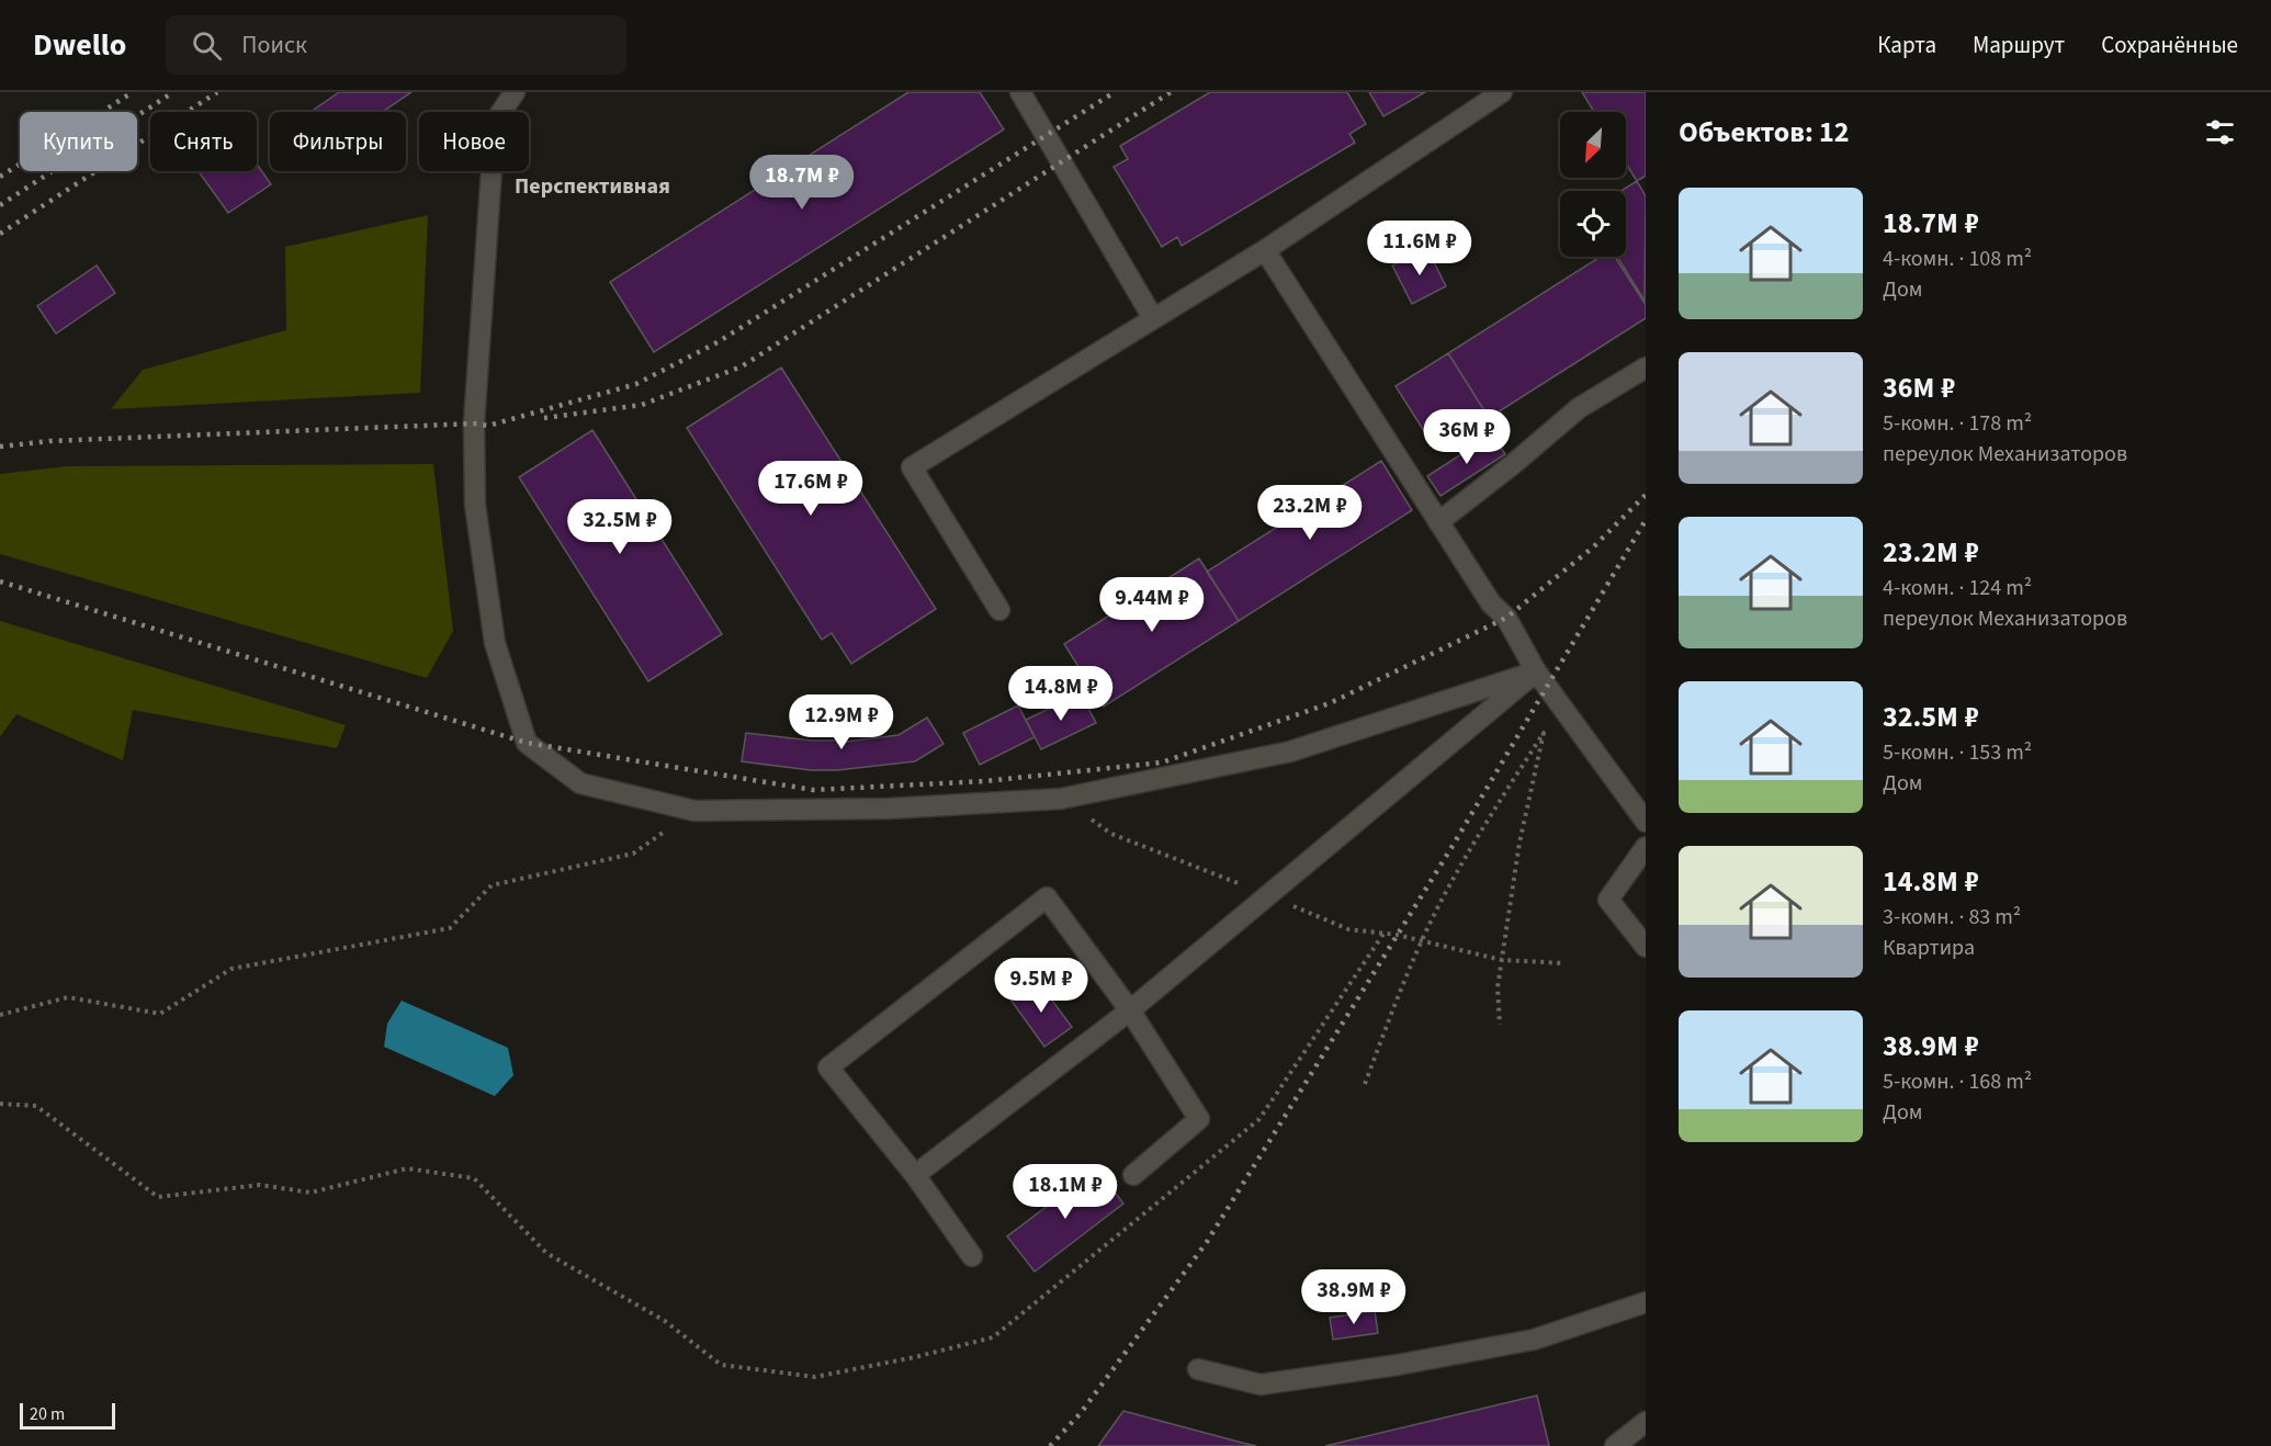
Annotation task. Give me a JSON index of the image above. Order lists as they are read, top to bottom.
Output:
{
  "districts": ["Перспективная"],
  "scale_bar": "20 m",
  "north": "bottom left",
  "page": {
    "header": "Dwello",
    "search": "Поиск",
    "nav": ["Карта", "Маршрут", "Сохранённые"],
    "heading": "Объектов: 12",
    "chip": [
      "Купить",
      "Снять",
      "Фильтры",
      "Новое"
    ],
    "price": [
      "18.7M ₽",
      "11.6M ₽",
      "36M ₽",
      "17.6M ₽",
      "23.2M ₽",
      "32.5M ₽",
      "9.44M ₽",
      "14.8M ₽",
      "12.9M ₽",
      "9.5M ₽",
      "18.1M ₽",
      "38.9M ₽"
    ],
    "list": [
      {
        "name": "18.7M ₽",
        "note": "4-комн. · 108 m² · Дом"
      },
      {
        "name": "36M ₽",
        "note": "5-комн. · 178 m² · переулок Механизаторов"
      },
      {
        "name": "23.2M ₽",
        "note": "4-комн. · 124 m² · переулок Механизаторов"
      },
      {
        "name": "32.5M ₽",
        "note": "5-комн. · 153 m² · Дом"
      },
      {
        "name": "14.8M ₽",
        "note": "3-комн. · 83 m² · Квартира"
      },
      {
        "name": "38.9M ₽",
        "note": "5-комн. · 168 m² · Дом"
      }
    ],
    "scale": "20 m"
  }
}
